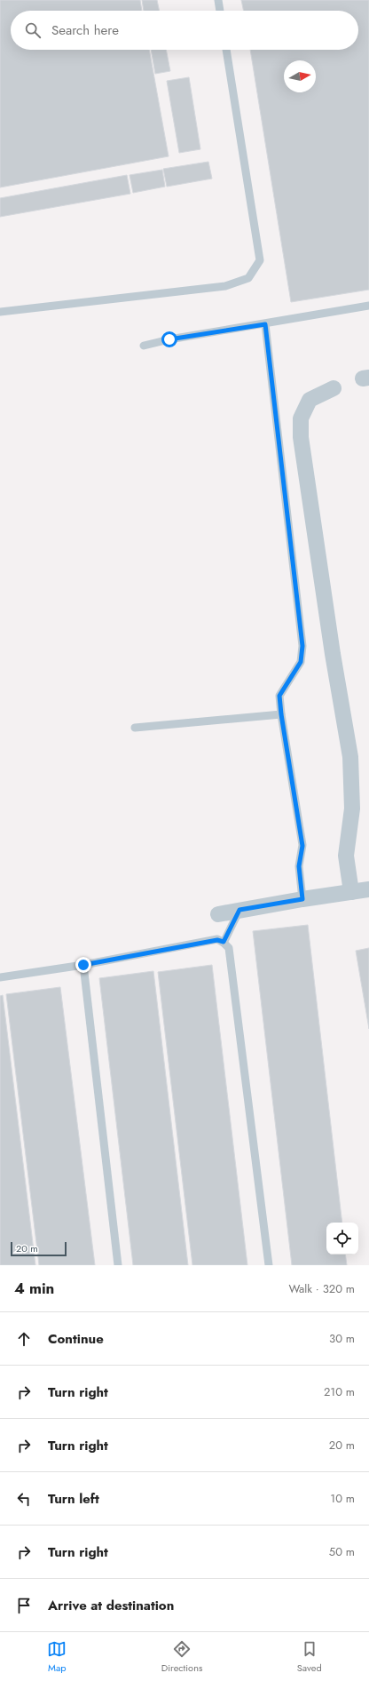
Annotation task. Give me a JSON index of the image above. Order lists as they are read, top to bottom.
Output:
{
  "scale_bar": "20 m",
  "north": "right",
  "page": {
    "search": "Search here",
    "scale": "20 m",
    "heading": ["4 min", "Walk · 320 m"],
    "list": [
      ["Continue", "30 m"],
      ["Turn right", "210 m"],
      ["Turn right", "20 m"],
      ["Turn left", "10 m"],
      ["Turn right", "50 m"],
      "Arrive at destination"
    ],
    "nav": ["Map", "Directions", "Saved"]
  }
}
